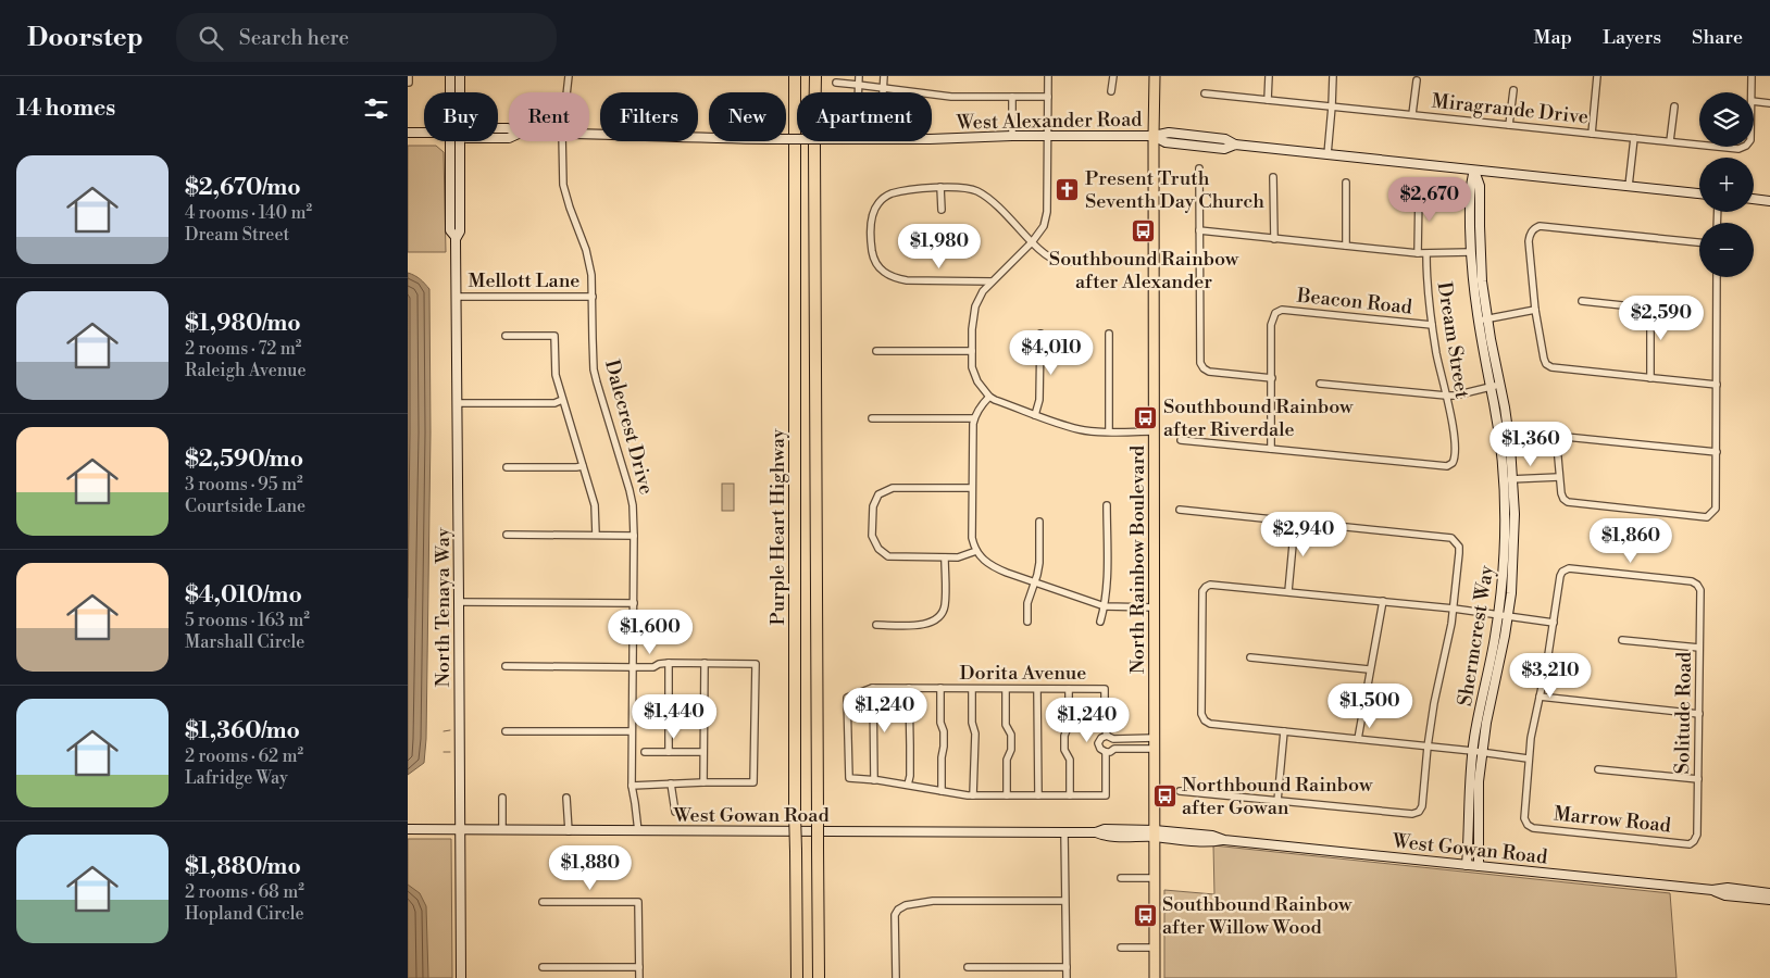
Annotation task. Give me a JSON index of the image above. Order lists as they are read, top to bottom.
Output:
{
  "streets": {
    "highway": ["Purple Heart Highway"],
    "main road": ["North Rainbow Boulevard"],
    "street": [
      "Miragrande Drive",
      "West Alexander Road",
      "Mellott Lane",
      "Beacon Road",
      "Dream Street",
      "Dalecrest Drive",
      "North Tenaya Way",
      "Shermcrest Way",
      "Dorita Avenue",
      "Solitude Road",
      "West Gowan Road",
      "Marrow Road"
    ]
  },
  "crossings": [
    ["West Alexander Road", "North Rainbow Boulevard"],
    ["West Alexander Road", "Shermcrest Way"],
    ["Mellott Lane", "Dalecrest Drive"],
    ["Mellott Lane", "North Tenaya Way"],
    ["Beacon Road", "Dream Street"],
    ["Dalecrest Drive", "West Gowan Road"],
    ["North Rainbow Boulevard", "West Gowan Road"],
    ["North Tenaya Way", "West Gowan Road"],
    ["Shermcrest Way", "West Gowan Road"],
    ["Solitude Road", "Marrow Road"]
  ],
  "places": {
    "church": ["Present Truth Seventh Day Church"],
    "bus stop": [
      "Southbound Rainbow after Alexander",
      "Southbound Rainbow after Riverdale",
      "Northbound Rainbow after Gowan",
      "Southbound Rainbow after Willow Wood"
    ]
  },
  "page": {
    "header": "Doorstep",
    "search": "Search here",
    "nav": ["Map", "Layers", "Share"],
    "heading": "14 homes",
    "map_buttons": ["+", "−"],
    "chip": [
      "Buy",
      "Rent",
      "Filters",
      "New",
      "Apartment"
    ],
    "list": [
      {
        "name": "$2,670/mo",
        "note": "4 rooms · 140 m² · Dream Street"
      },
      {
        "name": "$1,980/mo",
        "note": "2 rooms · 72 m² · Raleigh Avenue"
      },
      {
        "name": "$2,590/mo",
        "note": "3 rooms · 95 m² · Courtside Lane"
      },
      {
        "name": "$4,010/mo",
        "note": "5 rooms · 163 m² · Marshall Circle"
      },
      {
        "name": "$1,360/mo",
        "note": "2 rooms · 62 m² · Lafridge Way"
      },
      {
        "name": "$1,880/mo",
        "note": "2 rooms · 68 m² · Hopland Circle"
      }
    ],
    "price": [
      "$2,670",
      "$1,980",
      "$2,590",
      "$4,010",
      "$1,360",
      "$2,940",
      "$1,860",
      "$1,600",
      "$3,210",
      "$1,500",
      "$1,240",
      "$1,440",
      "$1,240",
      "$1,880"
    ]
  }
}
